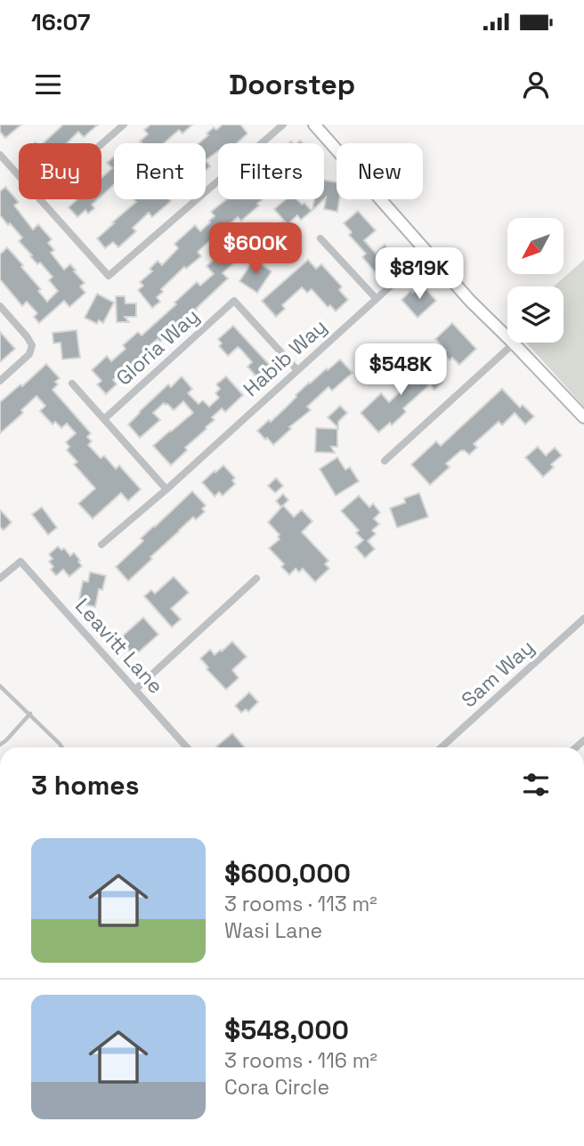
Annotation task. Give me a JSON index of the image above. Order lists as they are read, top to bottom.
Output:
{
  "streets": {
    "street": [
      "Gloria Way",
      "Habib Way",
      "Leavitt Lane",
      "Sam Way"
    ]
  },
  "crossings": [
    ["Gloria Way", "Habib Way"]
  ],
  "north": "bottom left",
  "page": {
    "status": "16:07",
    "header": "Doorstep",
    "chip": [
      "Buy",
      "Rent",
      "Filters",
      "New"
    ],
    "price": ["$600K", "$819K", "$548K"],
    "heading": "3 homes",
    "list": [
      {
        "name": "$600,000",
        "note": "3 rooms · 113 m² · Wasi Lane"
      },
      {
        "name": "$548,000",
        "note": "3 rooms · 116 m² · Cora Circle"
      }
    ]
  }
}
